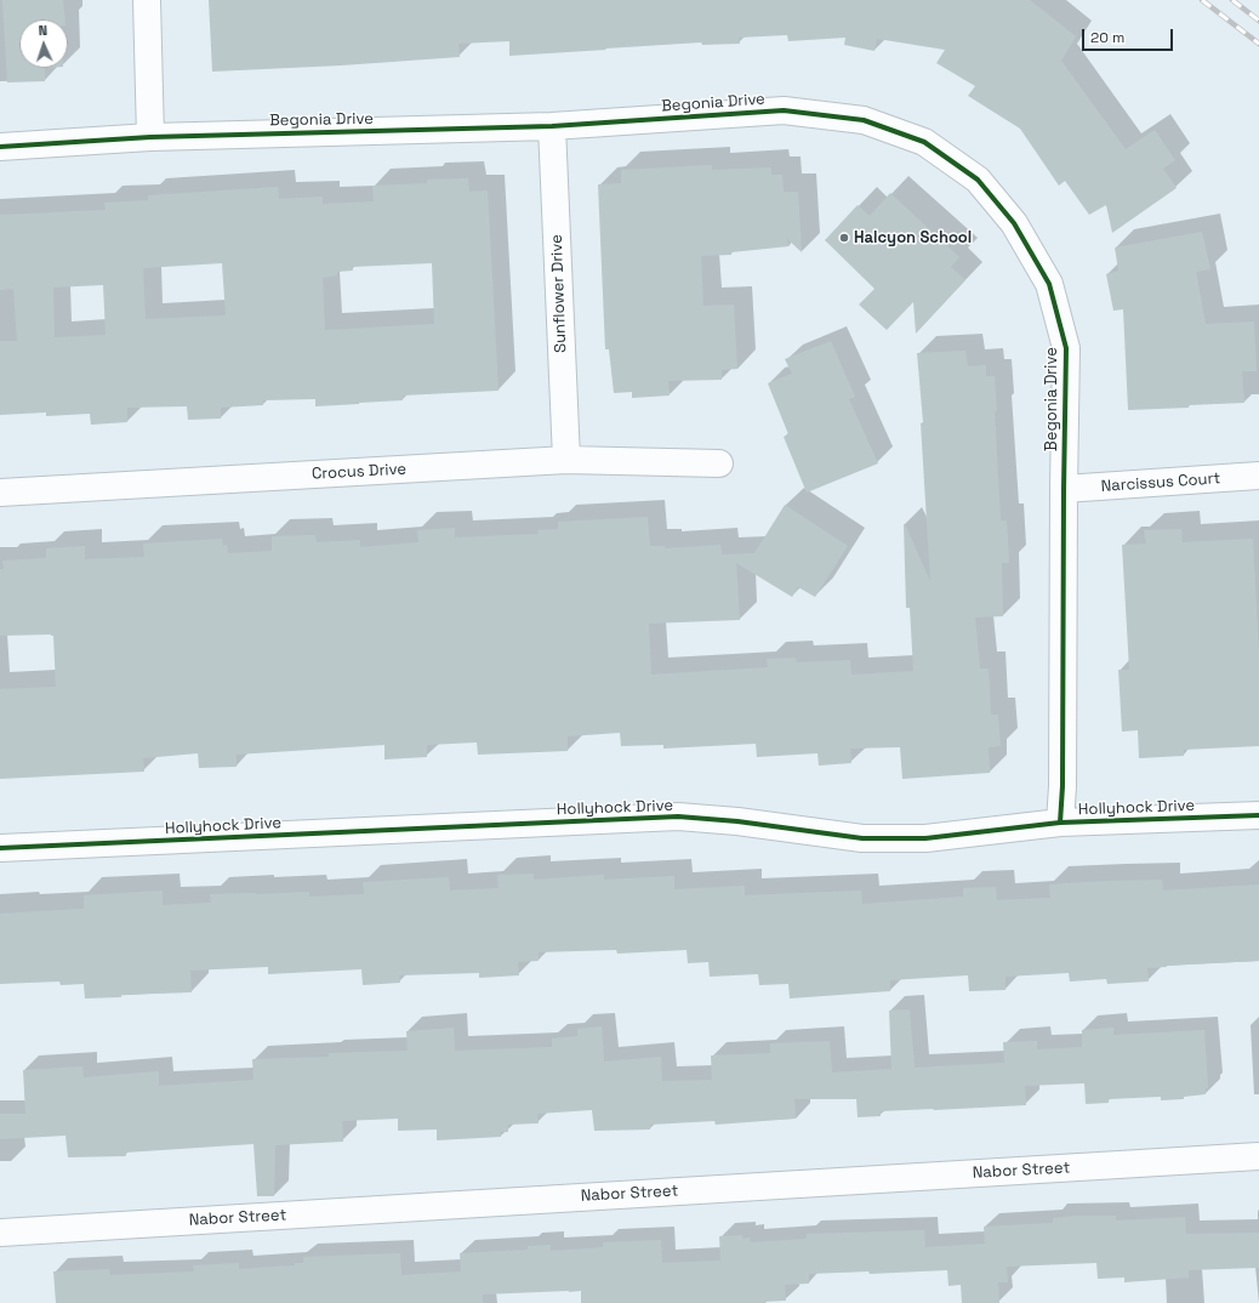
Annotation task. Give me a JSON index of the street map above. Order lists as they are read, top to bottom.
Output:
{
  "streets": {
    "street": [
      "Begonia Drive",
      "Sunflower Drive",
      "Crocus Drive",
      "Narcissus Court",
      "Hollyhock Drive",
      "Nabor Street"
    ]
  },
  "crossings": [
    ["Begonia Drive", "Sunflower Drive"],
    ["Begonia Drive", "Narcissus Court"],
    ["Begonia Drive", "Hollyhock Drive"],
    ["Sunflower Drive", "Crocus Drive"]
  ],
  "places": ["Halcyon School"],
  "scale_bar": "20 m",
  "north": "top"
}
